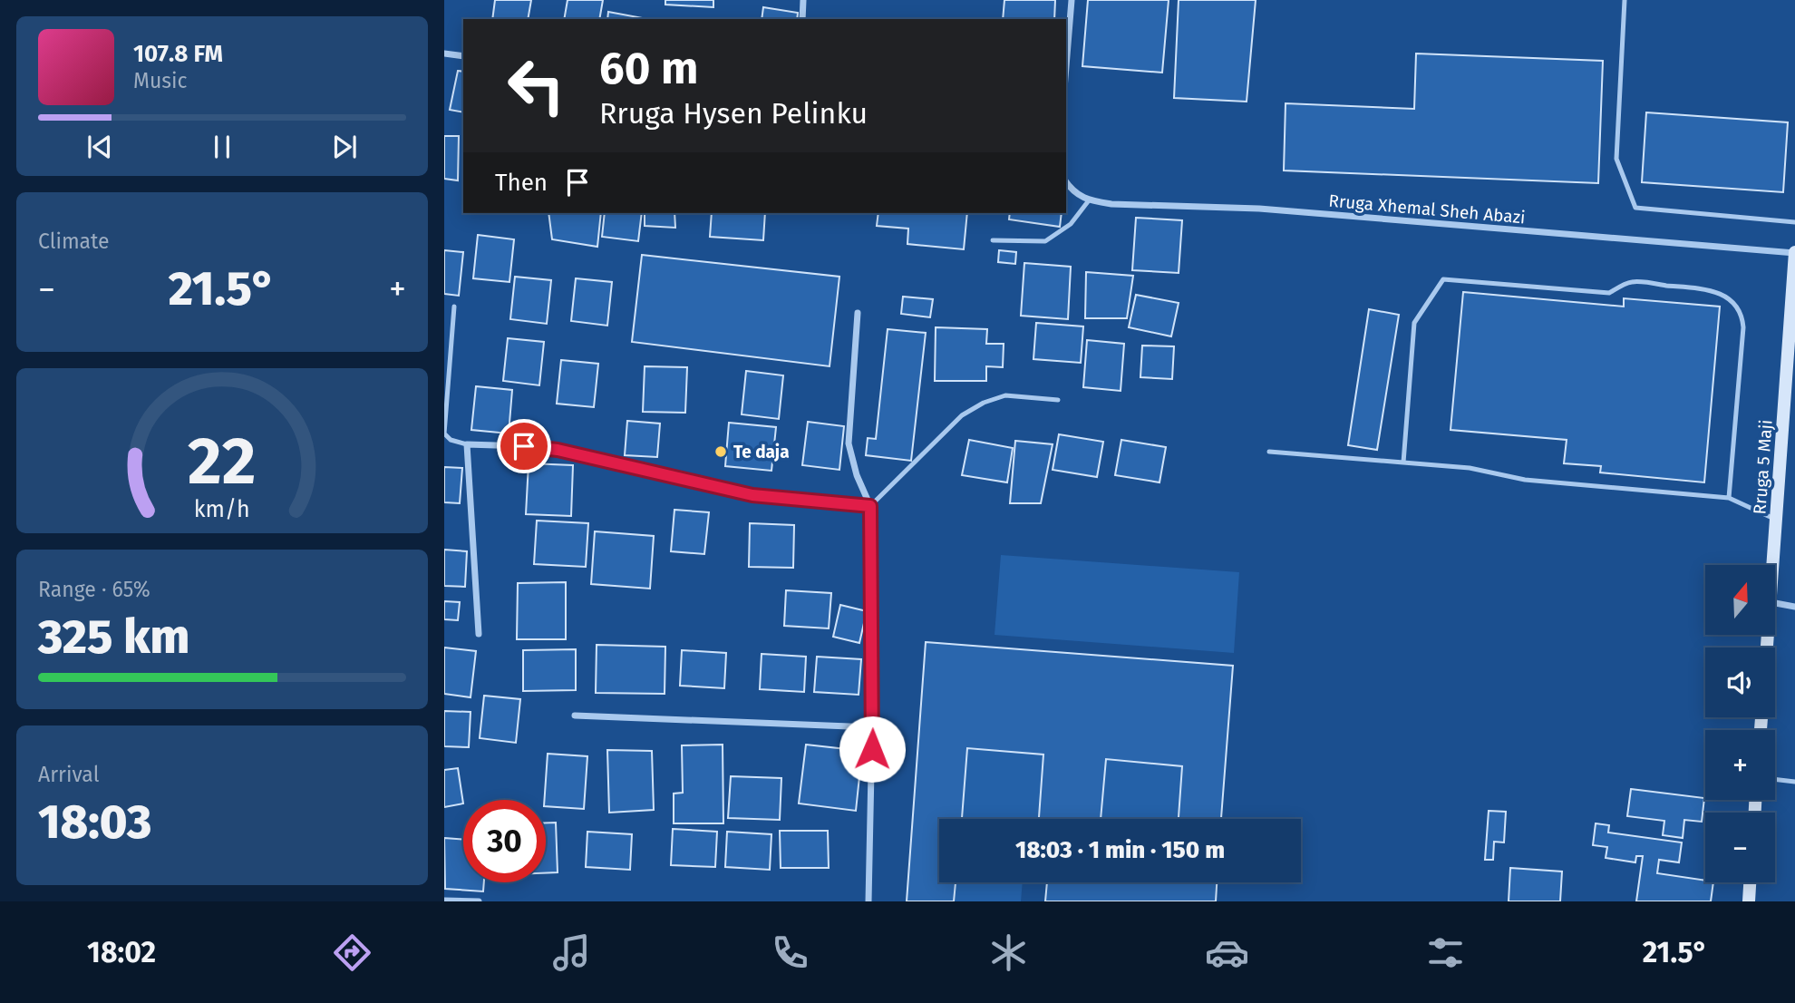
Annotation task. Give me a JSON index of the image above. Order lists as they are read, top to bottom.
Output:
{
  "streets": {
    "main road": ["Rruga 5 Maji"],
    "street": ["Rruga Xhemal Sheh Abazi"]
  },
  "crossings": [
    ["Rruga Xhemal Sheh Abazi", "Rruga 5 Maji"]
  ],
  "places": ["Te daja"],
  "north": "top",
  "page": {
    "turn": ["60 m", "Rruga Hysen Pelinku"],
    "song": ["107.8 FM", "Music"],
    "then": "Then",
    "tile": [
      "Climate",
      ["Range · 65%", "325 km"],
      ["Arrival", "18:03"]
    ],
    "heat": ["−", "21.5°", "+"],
    "map_buttons": ["+", "−"],
    "limit": "30",
    "trip": "18:03 · 1 min · 150 m",
    "tabs": ["18:02", "21.5°"],
    "gauge": ["22", "km/h"]
  }
}
